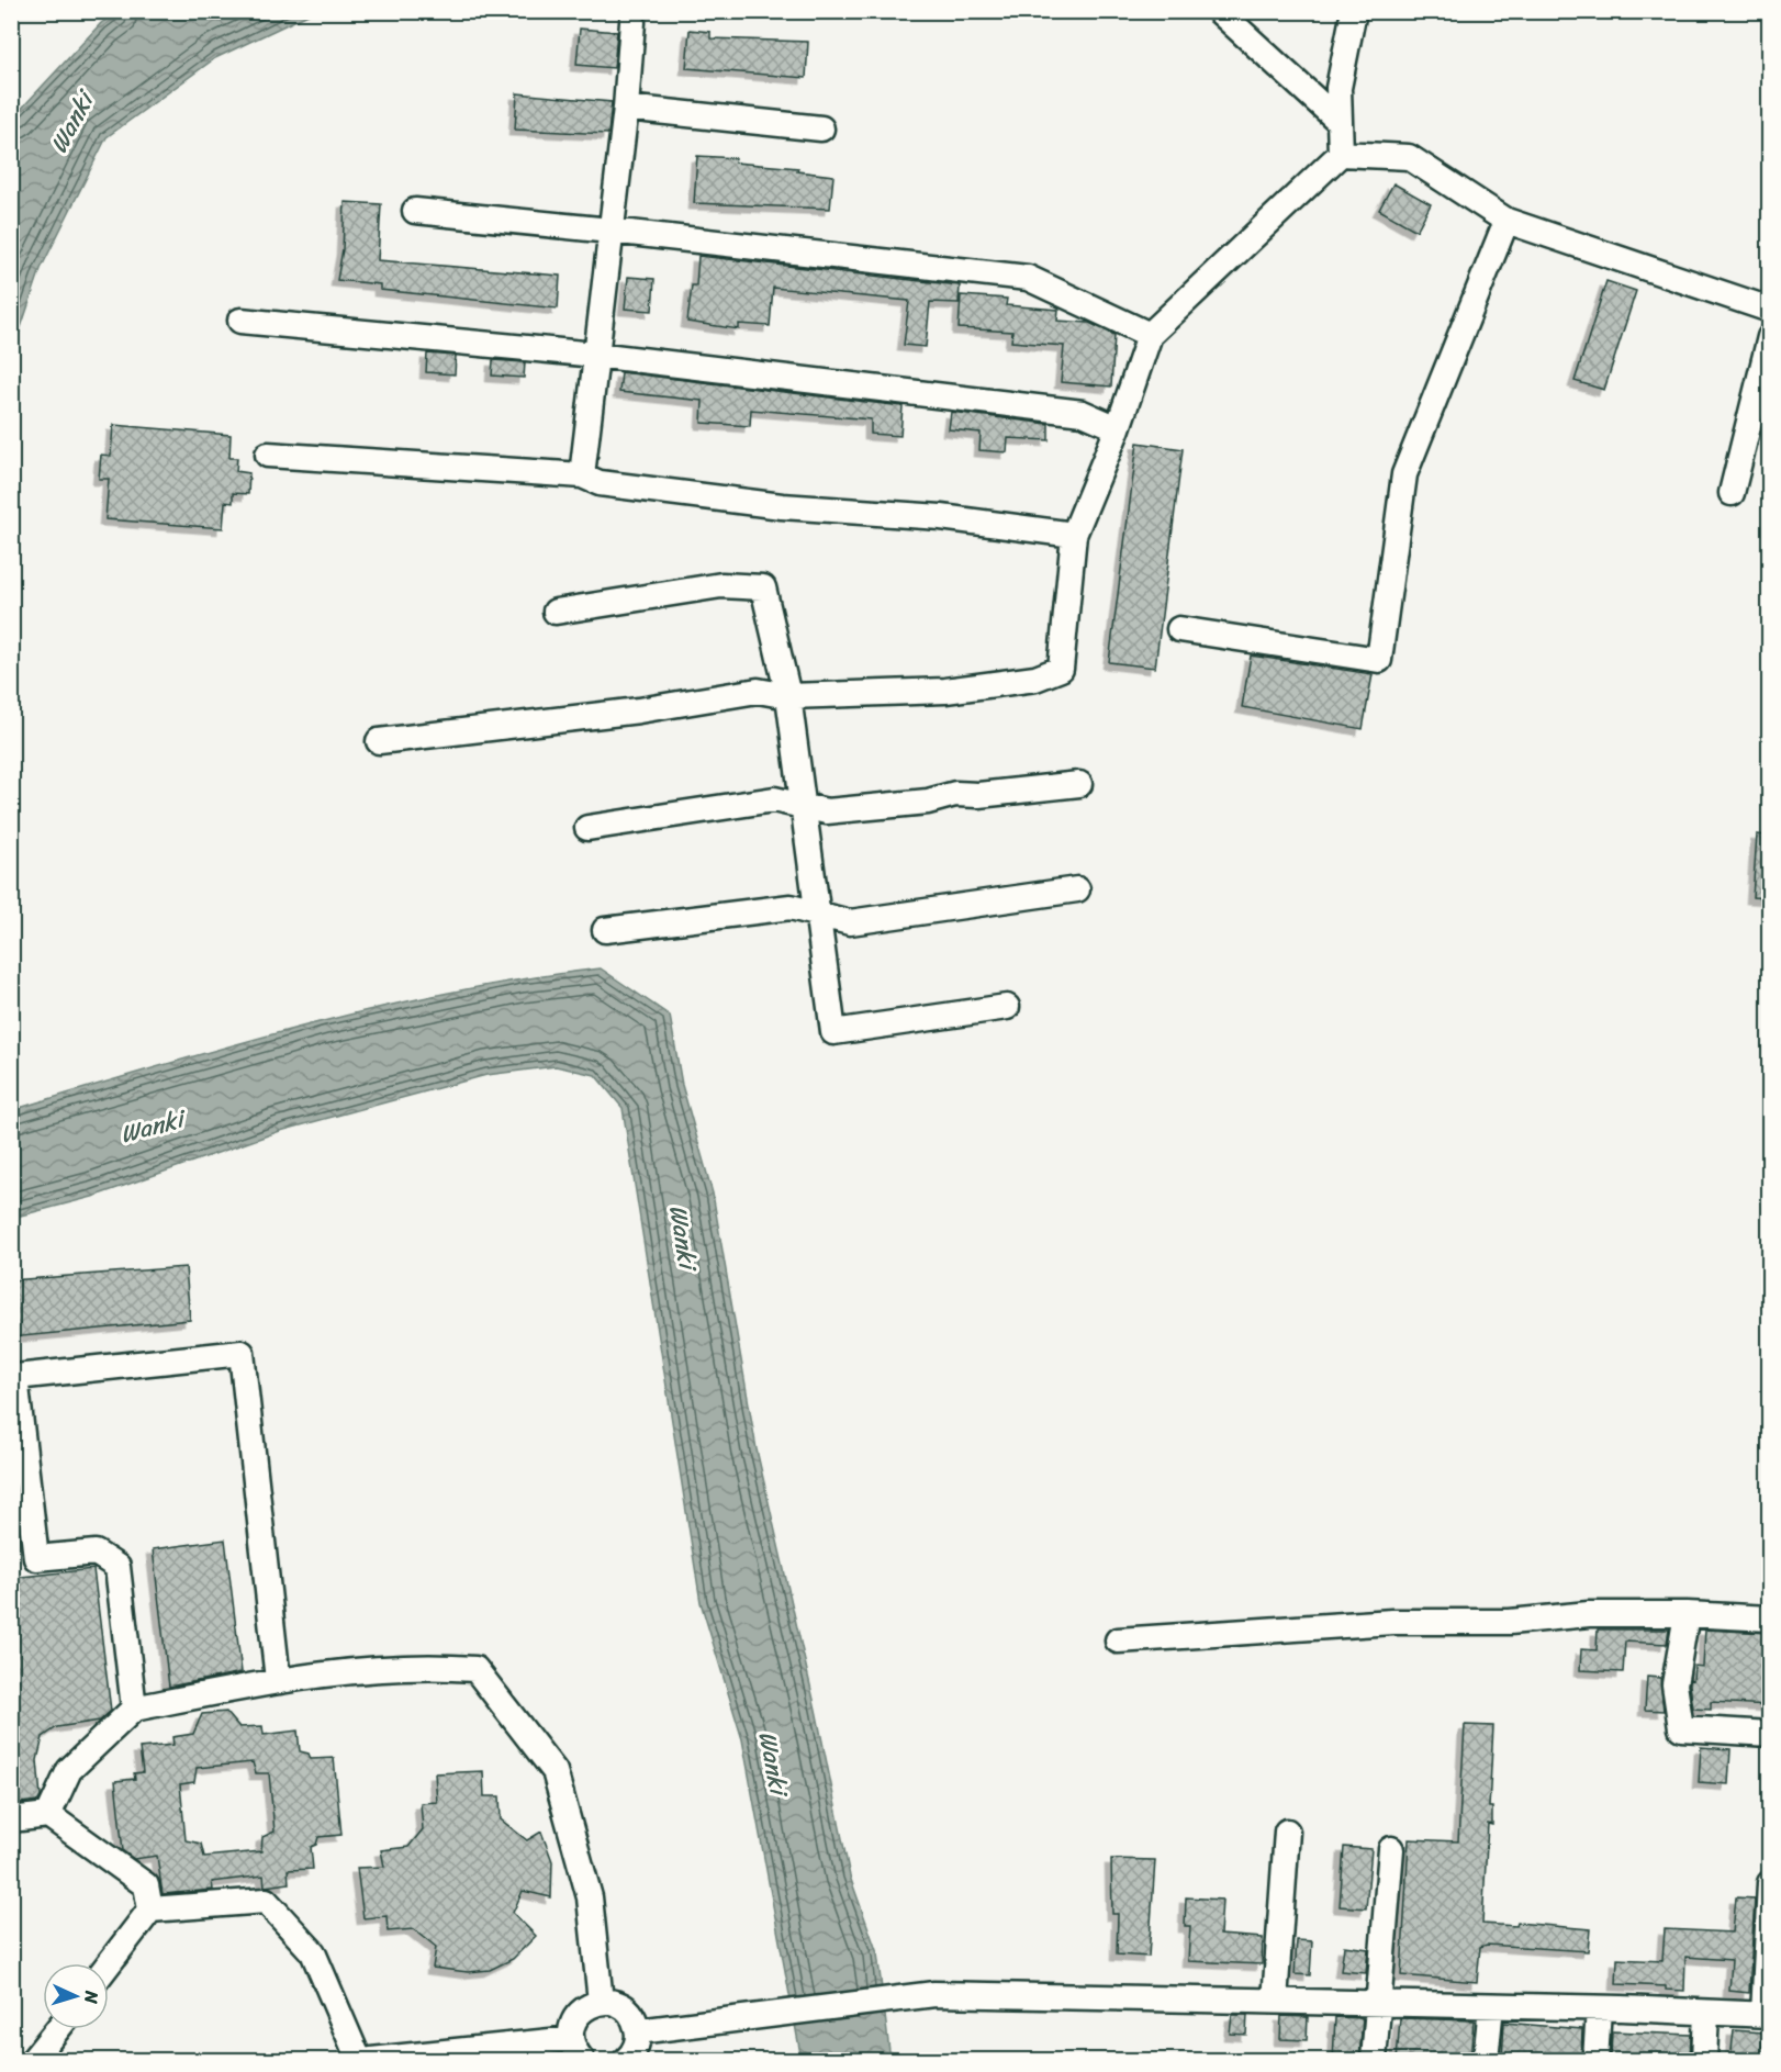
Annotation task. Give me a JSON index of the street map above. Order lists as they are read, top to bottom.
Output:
{
  "water": ["Wanki"],
  "north": "right"
}
